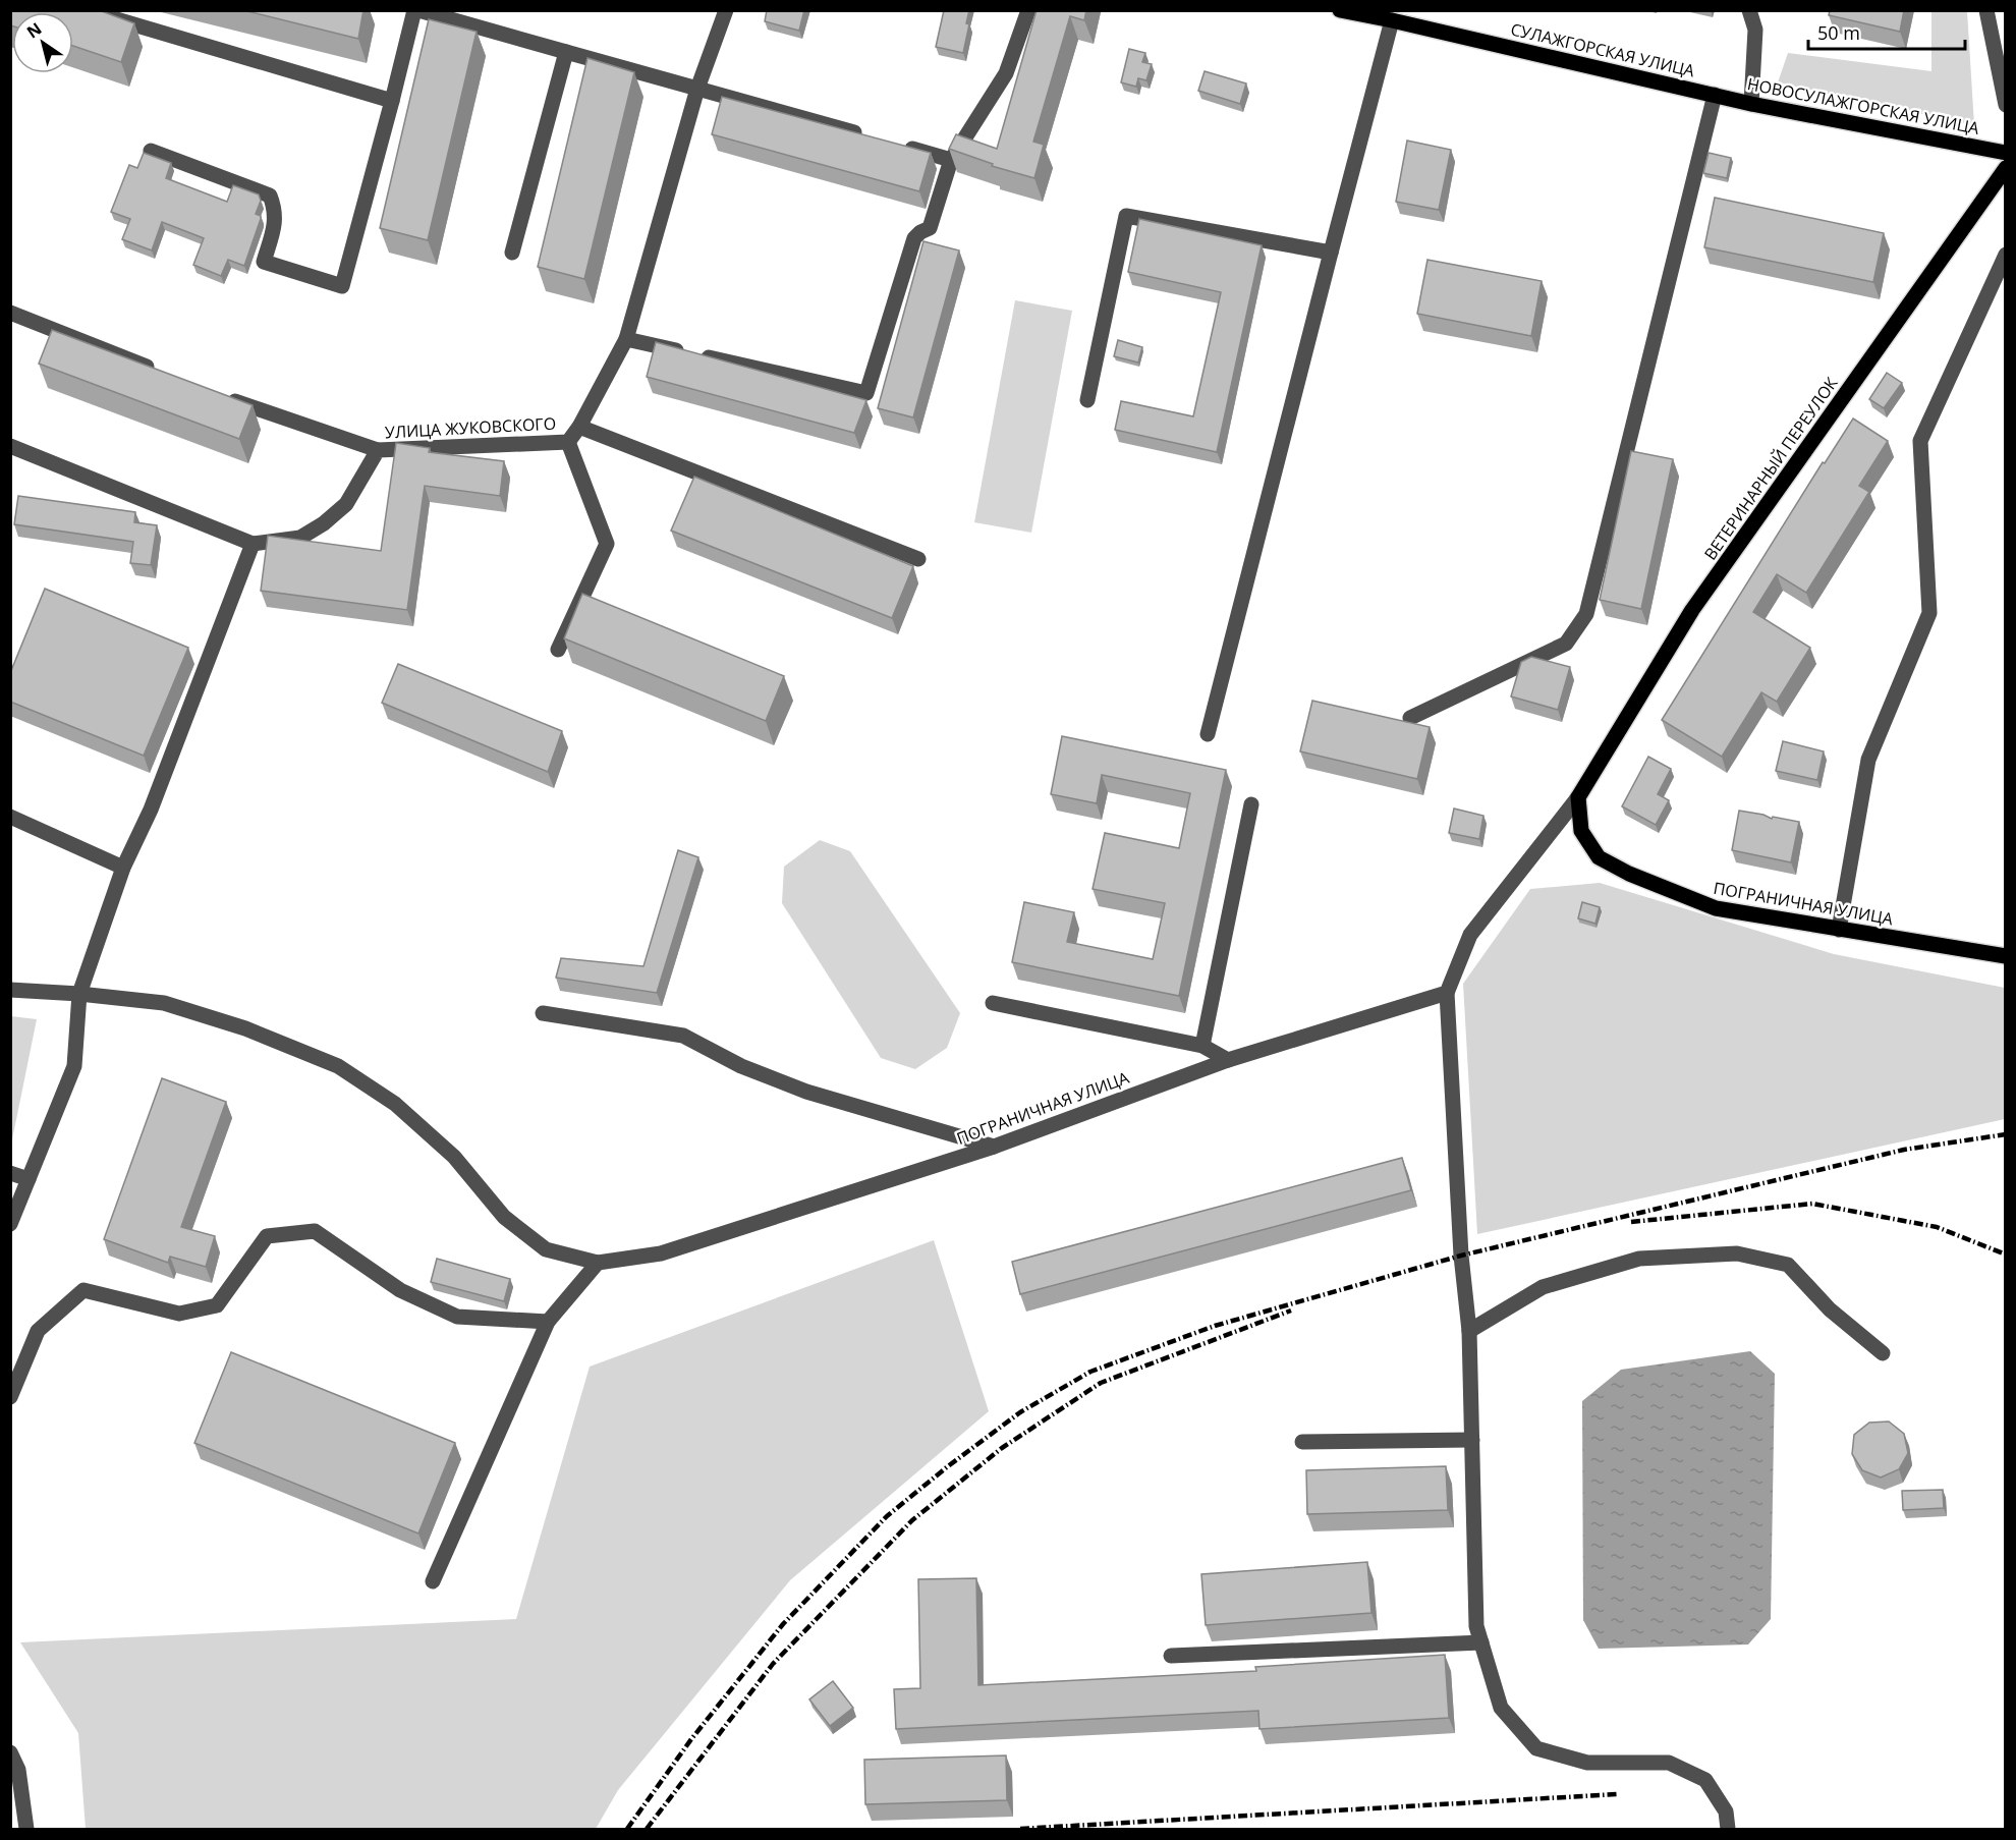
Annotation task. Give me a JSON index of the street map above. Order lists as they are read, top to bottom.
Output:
{
  "streets": {
    "main road": [
      "СУЛАЖГОРСКАЯ УЛИЦА",
      "НОВОСУЛАЖГОРСКАЯ УЛИЦА",
      "ВЕТЕРИНАРНЫЙ ПЕРЕУЛОК",
      "ПОГРАНИЧНАЯ УЛИЦА"
    ],
    "street": ["УЛИЦА ЖУКОВСКОГО"]
  },
  "crossings": [
    ["СУЛАЖГОРСКАЯ УЛИЦА", "НОВОСУЛАЖГОРСКАЯ УЛИЦА"],
    ["ВЕТЕРИНАРНЫЙ ПЕРЕУЛОК", "ПОГРАНИЧНАЯ УЛИЦА"]
  ],
  "scale_bar": "50 m",
  "north": "top left"
}
